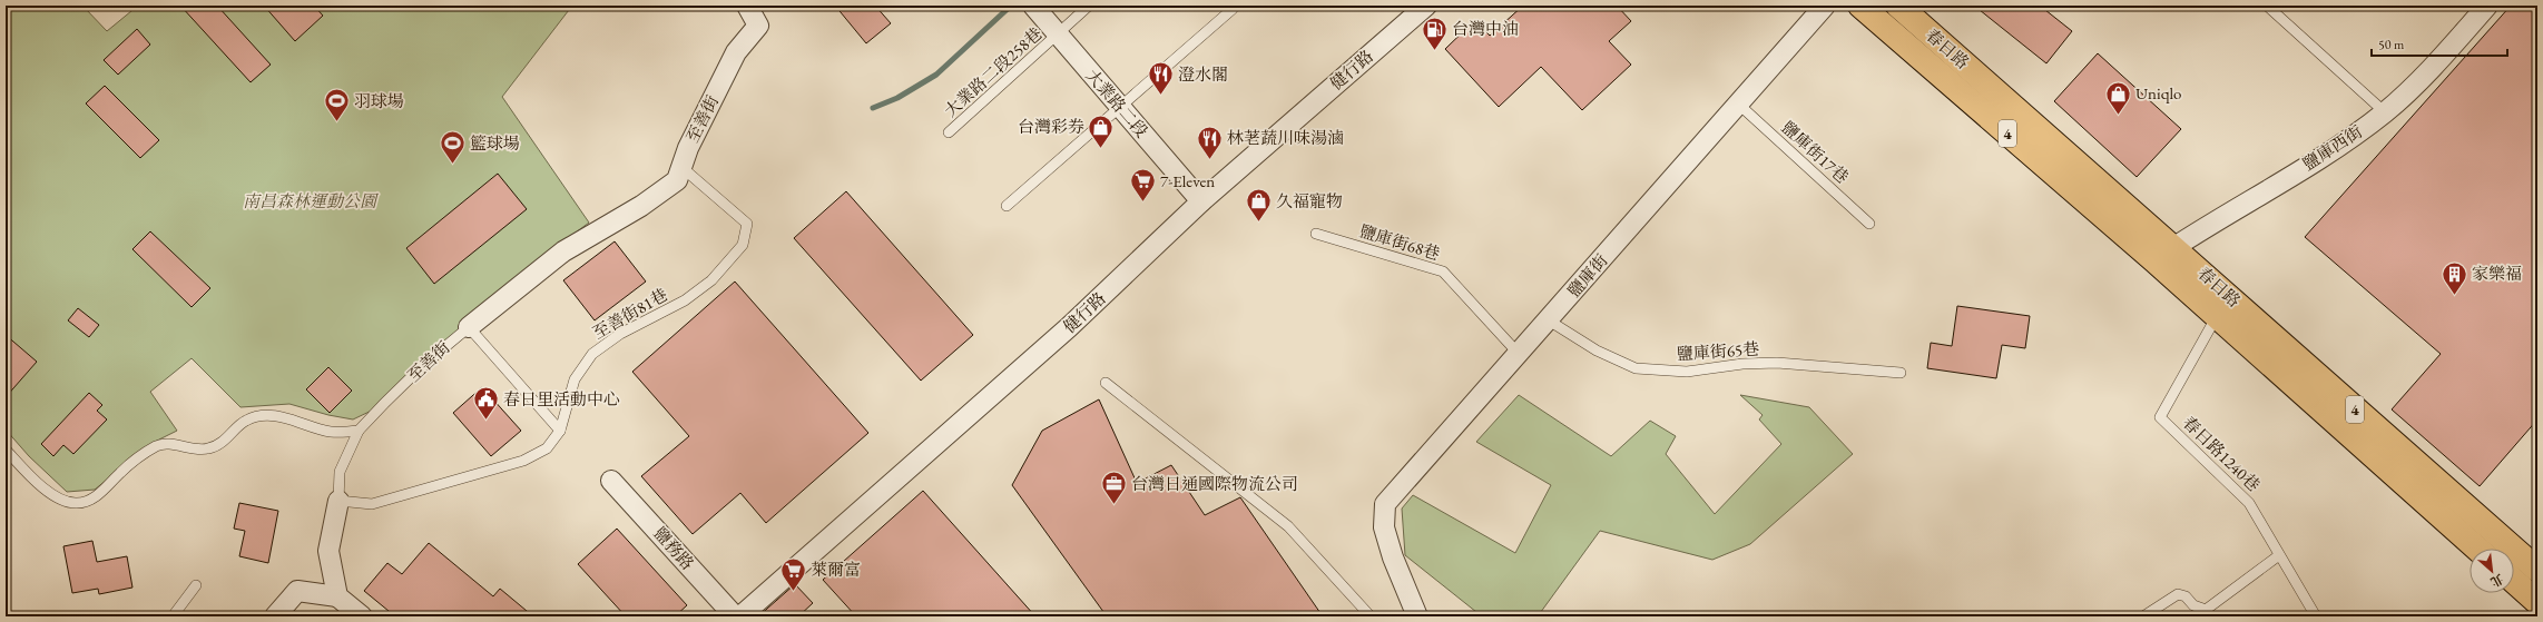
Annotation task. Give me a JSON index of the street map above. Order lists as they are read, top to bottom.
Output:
{
  "streets": {
    "main road": ["春日路", "4"],
    "street": [
      "健行路",
      "大業路二段",
      "至善街",
      "鹽庫西街",
      "鹽庫街",
      "鹽務路"
    ],
    "lane": [
      "大業路二段258巷",
      "鹽庫街17巷",
      "鹽庫街68巷",
      "至善街81巷",
      "鹽庫街65巷",
      "春日路1240巷"
    ]
  },
  "crossings": [
    ["春日路", "鹽庫西街"],
    ["春日路", "春日路1240巷"],
    ["健行路", "大業路二段"],
    ["大業路二段258巷", "大業路二段"],
    ["至善街", "至善街81巷"],
    ["鹽庫街17巷", "鹽庫街"],
    ["鹽庫街68巷", "鹽庫街"],
    ["鹽庫街", "鹽庫街65巷"]
  ],
  "parks": ["南昌森林運動公園"],
  "places": {
    "fuel station": ["台灣中油"],
    "restaurant": ["澄水閣", "林荖蔬川味湯滷"],
    "shop": ["Uniqlo", "台灣彩券", "久福寵物"],
    "sports": ["羽球場", "籃球場"],
    "supermarket": ["7-Eleven", "萊爾富"],
    "building": ["家樂福"],
    "public building": ["春日里活動中心"],
    "office": ["台灣日通國際物流公司"]
  },
  "scale_bar": "50 m",
  "north": "bottom right"
}
